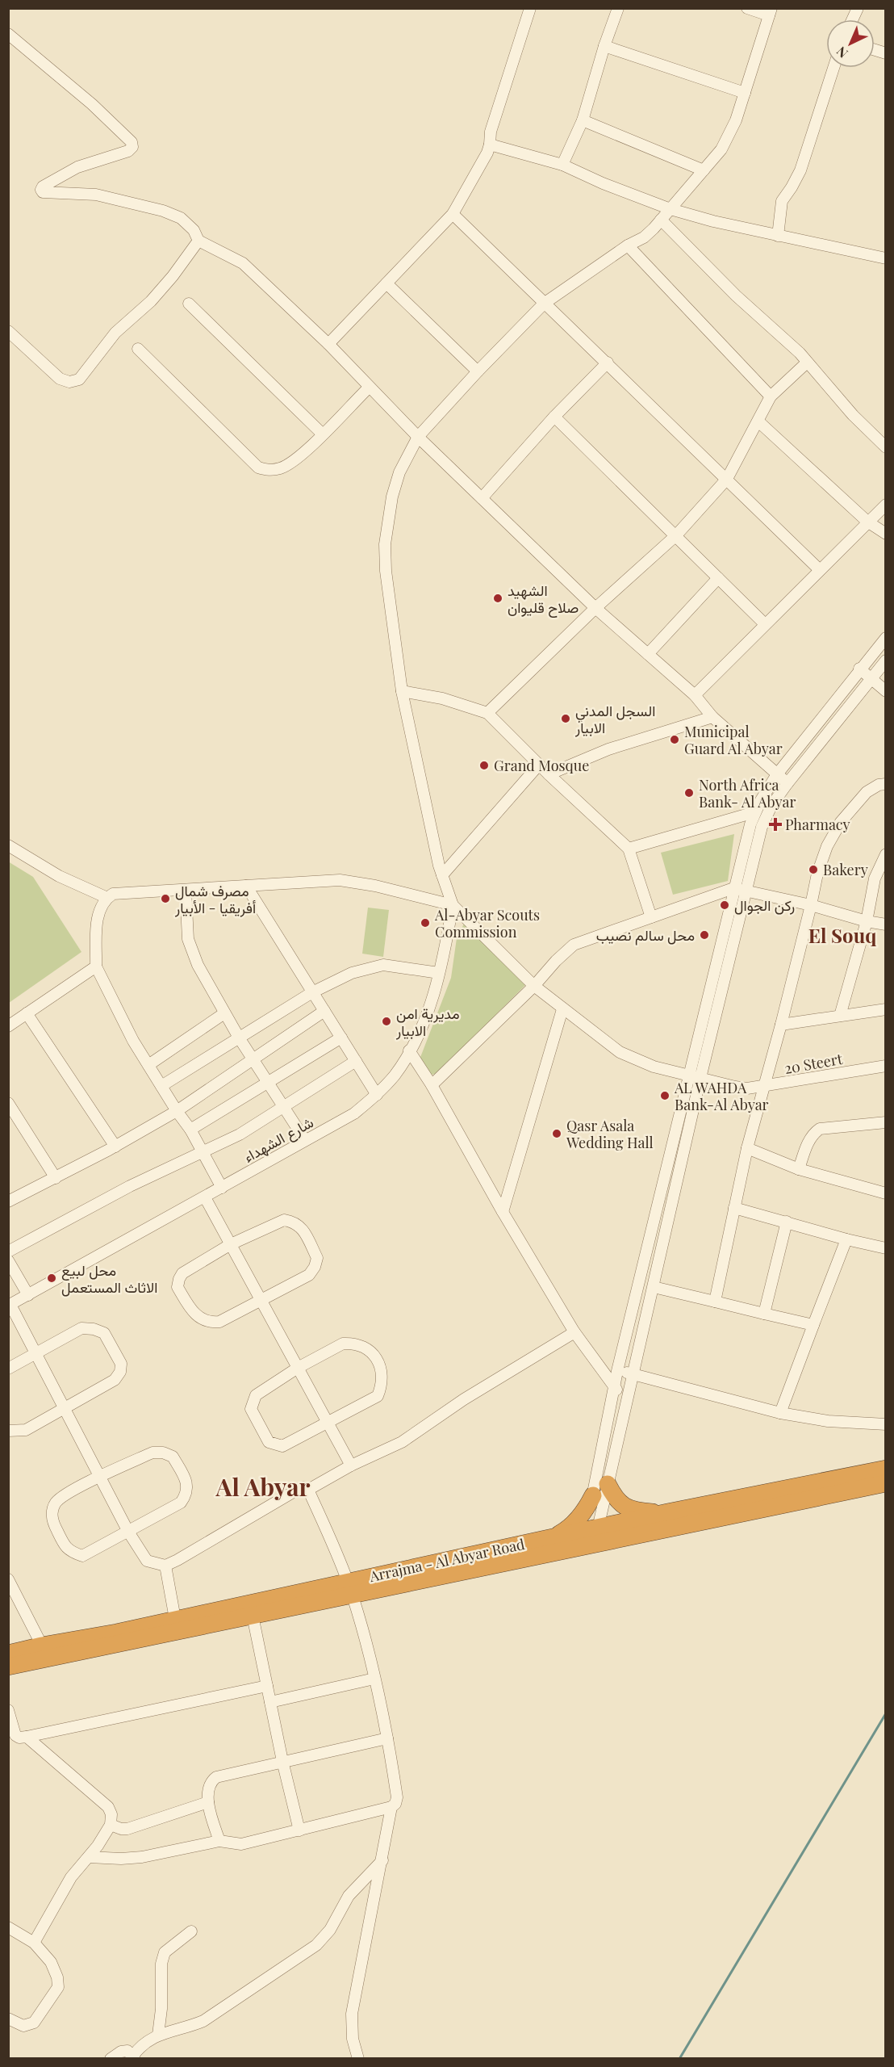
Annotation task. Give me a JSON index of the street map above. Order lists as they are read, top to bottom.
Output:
{
  "streets": {
    "highway": ["Arrajma - Al Abyar Road"],
    "street": ["20 Steert", "شارع الشهداء"]
  },
  "crossings": [
    ["20 Steert", "شارع الشهداء"]
  ],
  "districts": ["El Souq", "Al Abyar"],
  "places": {
    "other": [
      "الشهيد صلاح قليوان",
      "السجل المدني الابيار",
      "Municipal Guard Al Abyar",
      "Grand Mosque",
      "North Africa Bank- Al Abyar",
      "Bakery",
      "مصرف شمال أفريقيا - الأبيار",
      "ركن الجوال",
      "Al-Abyar Scouts Commission",
      "محل سالم نصيب",
      "مديرية امن الابيار",
      "AL WAHDA Bank-Al Abyar",
      "Qasr Asala Wedding Hall",
      "محل لبيع الاثاث المستعمل"
    ],
    "health": ["Pharmacy"]
  },
  "north": "bottom left"
}
